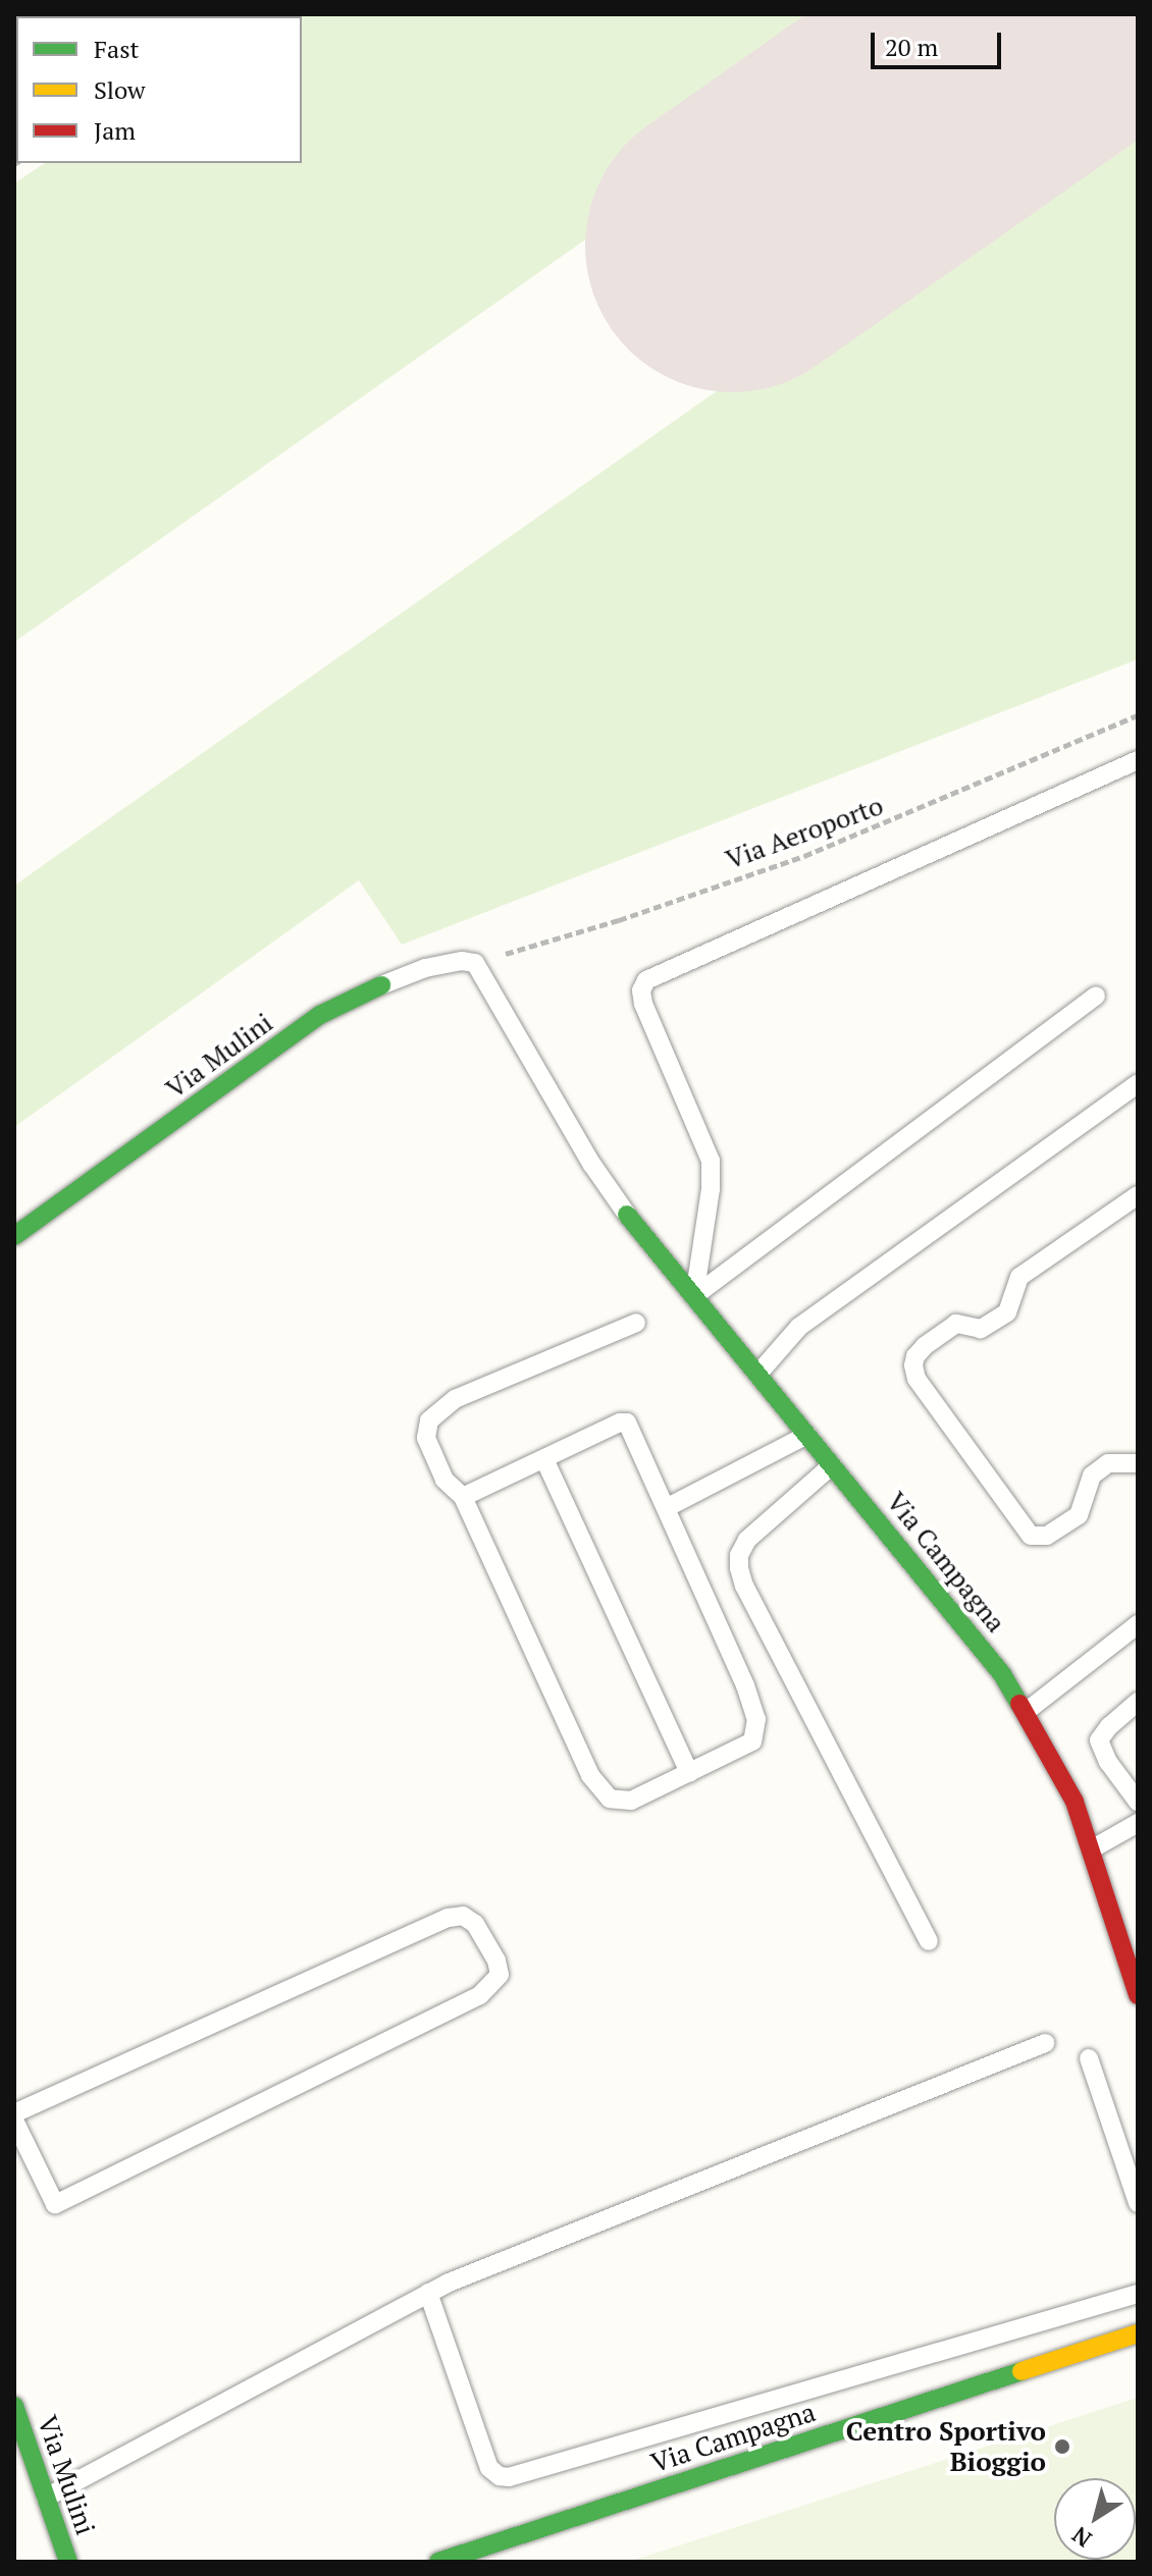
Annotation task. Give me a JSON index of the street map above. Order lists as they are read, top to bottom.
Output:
{
  "streets": {
    "street": ["Via Mulini", "Via Campagna"],
    "path": ["Via Aeroporto"]
  },
  "crossings": [
    ["Via Aeroporto", "Via Mulini"]
  ],
  "places": ["Centro Sportivo Bioggio"],
  "legend": ["Fast", "Slow", "Jam"],
  "scale_bar": "20 m",
  "north": "bottom left"
}
